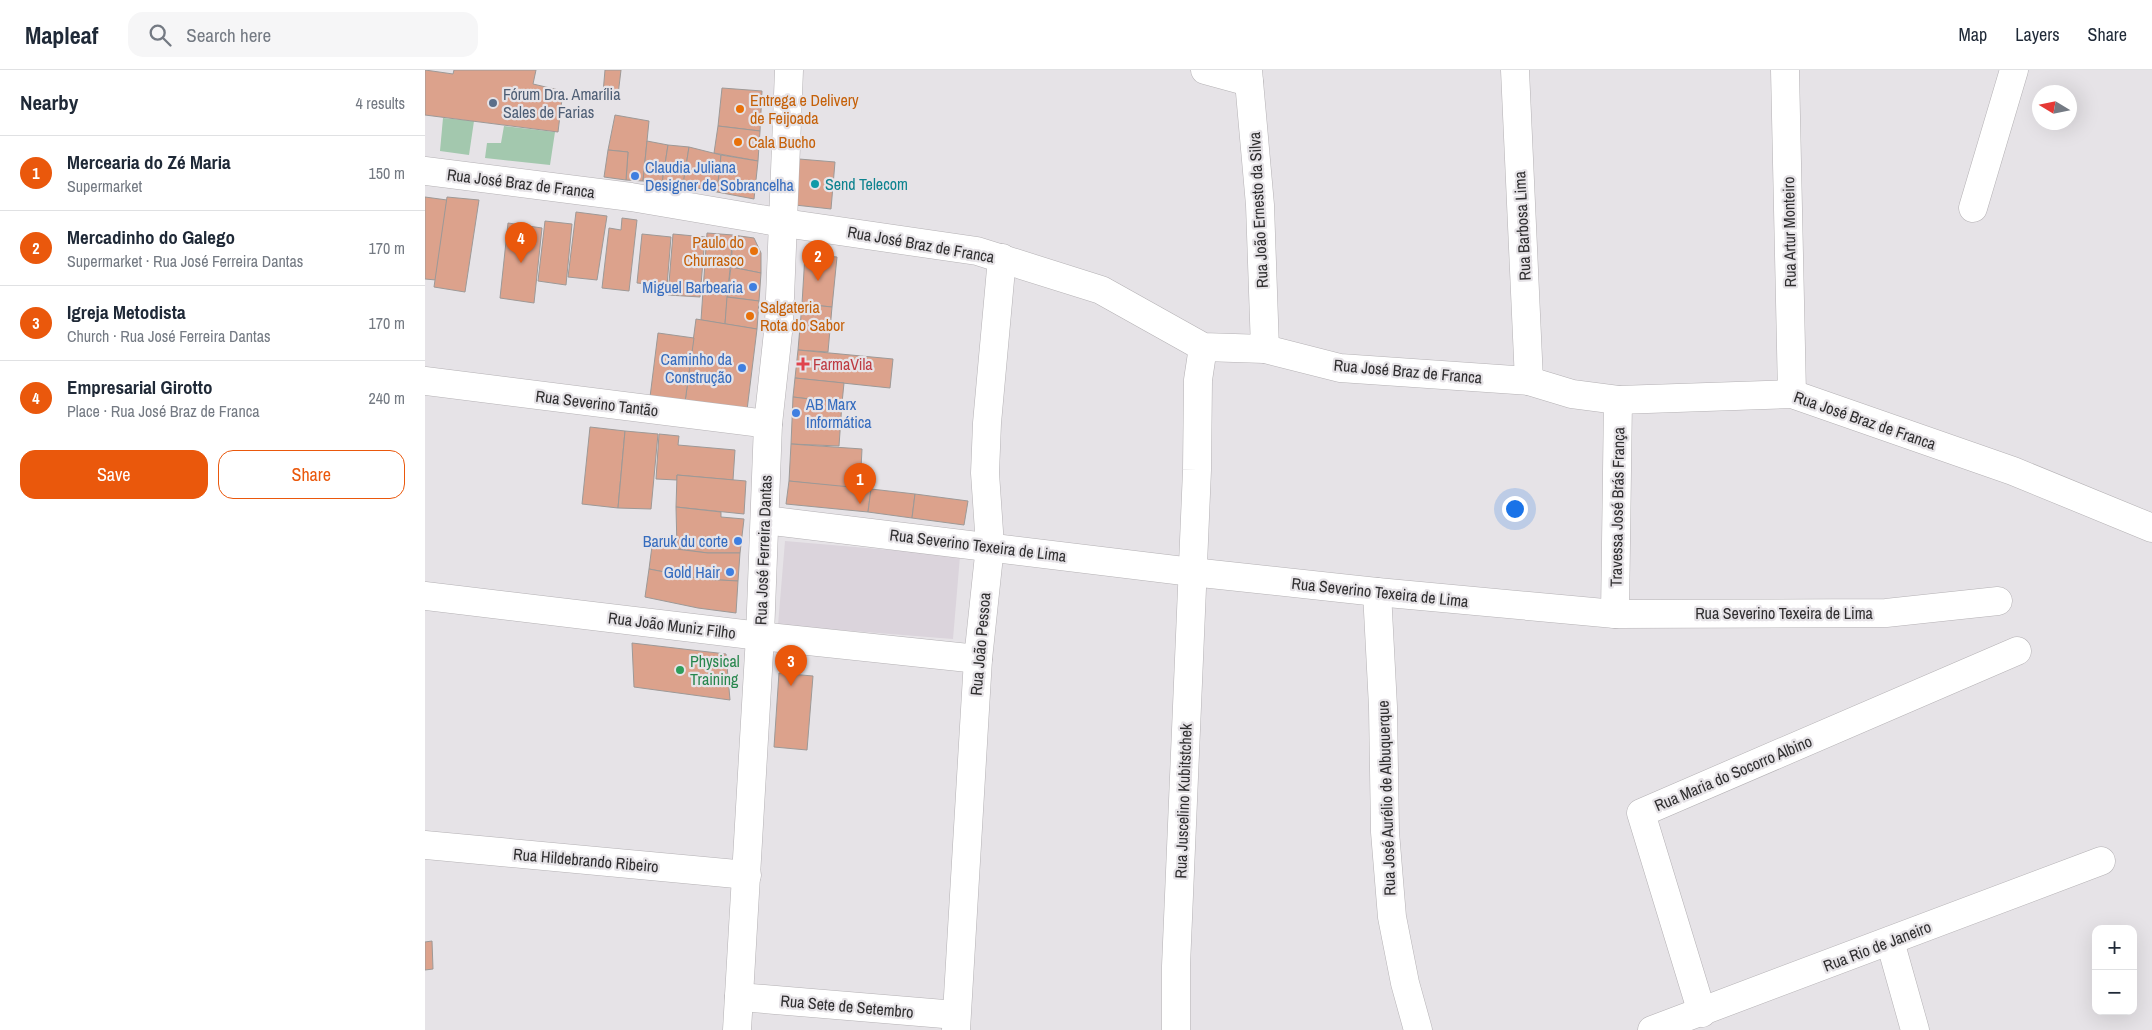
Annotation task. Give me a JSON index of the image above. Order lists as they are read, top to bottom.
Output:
{
  "streets": {
    "street": [
      "Rua José Braz de Franca",
      "Rua João Ernesto da Silva",
      "Rua Barbosa Lima",
      "Rua Artur Monteiro",
      "Rua Severino Tantão",
      "Travessa José Brás França",
      "Rua Severino Texeira de Lima",
      "Rua José Ferreira Dantas",
      "Rua João Muniz Filho",
      "Rua João Pessoa",
      "Rua Maria do Socorro Albino",
      "Rua José Aurélio de Albuquerque",
      "Rua Juscelino Kubitstchek",
      "Rua Hildebrando Ribeiro",
      "Rua Rio de Janeiro",
      "Rua Sete de Setembro"
    ]
  },
  "crossings": [
    ["Rua José Braz de Franca", "Rua João Ernesto da Silva"],
    ["Rua José Braz de Franca", "Rua Barbosa Lima"],
    ["Rua José Braz de Franca", "Rua Artur Monteiro"],
    ["Rua José Braz de Franca", "Travessa José Brás França"],
    ["Rua José Braz de Franca", "Rua José Ferreira Dantas"],
    ["Rua José Braz de Franca", "Rua João Pessoa"],
    ["Rua Severino Tantão", "Rua José Ferreira Dantas"],
    ["Travessa José Brás França", "Rua Severino Texeira de Lima"],
    ["Rua Severino Texeira de Lima", "Rua José Ferreira Dantas"],
    ["Rua Severino Texeira de Lima", "Rua João Pessoa"],
    ["Rua Severino Texeira de Lima", "Rua José Aurélio de Albuquerque"],
    ["Rua Severino Texeira de Lima", "Rua Juscelino Kubitstchek"],
    ["Rua José Ferreira Dantas", "Rua João Muniz Filho"],
    ["Rua José Ferreira Dantas", "Rua Hildebrando Ribeiro"],
    ["Rua José Ferreira Dantas", "Rua Sete de Setembro"],
    ["Rua João Muniz Filho", "Rua João Pessoa"],
    ["Rua João Pessoa", "Rua Sete de Setembro"],
    ["Rua Maria do Socorro Albino", "Rua Rio de Janeiro"]
  ],
  "places": {
    "other": [
      "Fórum Dra. Amarília Sales de Farias",
      "Entrega e Delivery de Feijoada",
      "Cala Bucho",
      "Claudia Juliana Designer de Sobrancelha",
      "Send Telecom",
      "Paulo do Churrasco",
      "Miguel Barbearia",
      "Salgateria Rota do Sabor",
      "Caminho da Construção",
      "AB Marx Informática",
      "Baruk du corte",
      "Gold Hair",
      "Physical Training"
    ],
    "health": ["FarmaVila"]
  },
  "north": "left",
  "page": {
    "header": "Mapleaf",
    "search": "Search here",
    "nav": ["Map", "Layers", "Share"],
    "heading": ["Nearby", "4 results"],
    "list": [
      {
        "mark": "1",
        "name": "Mercearia do Zé Maria",
        "note": "Supermarket",
        "value": "150 m"
      },
      {
        "mark": "2",
        "name": "Mercadinho do Galego",
        "note": "Supermarket · Rua José Ferreira Dantas",
        "value": "170 m"
      },
      {
        "mark": "3",
        "name": "Igreja Metodista",
        "note": "Church · Rua José Ferreira Dantas",
        "value": "170 m"
      },
      {
        "mark": "4",
        "name": "Empresarial Girotto",
        "note": "Place · Rua José Braz de Franca",
        "value": "240 m"
      }
    ],
    "pins": [
      "4",
      "2",
      "1",
      "3"
    ],
    "buttons": ["Save", "Share"],
    "map_buttons": ["+", "−"]
  }
}
